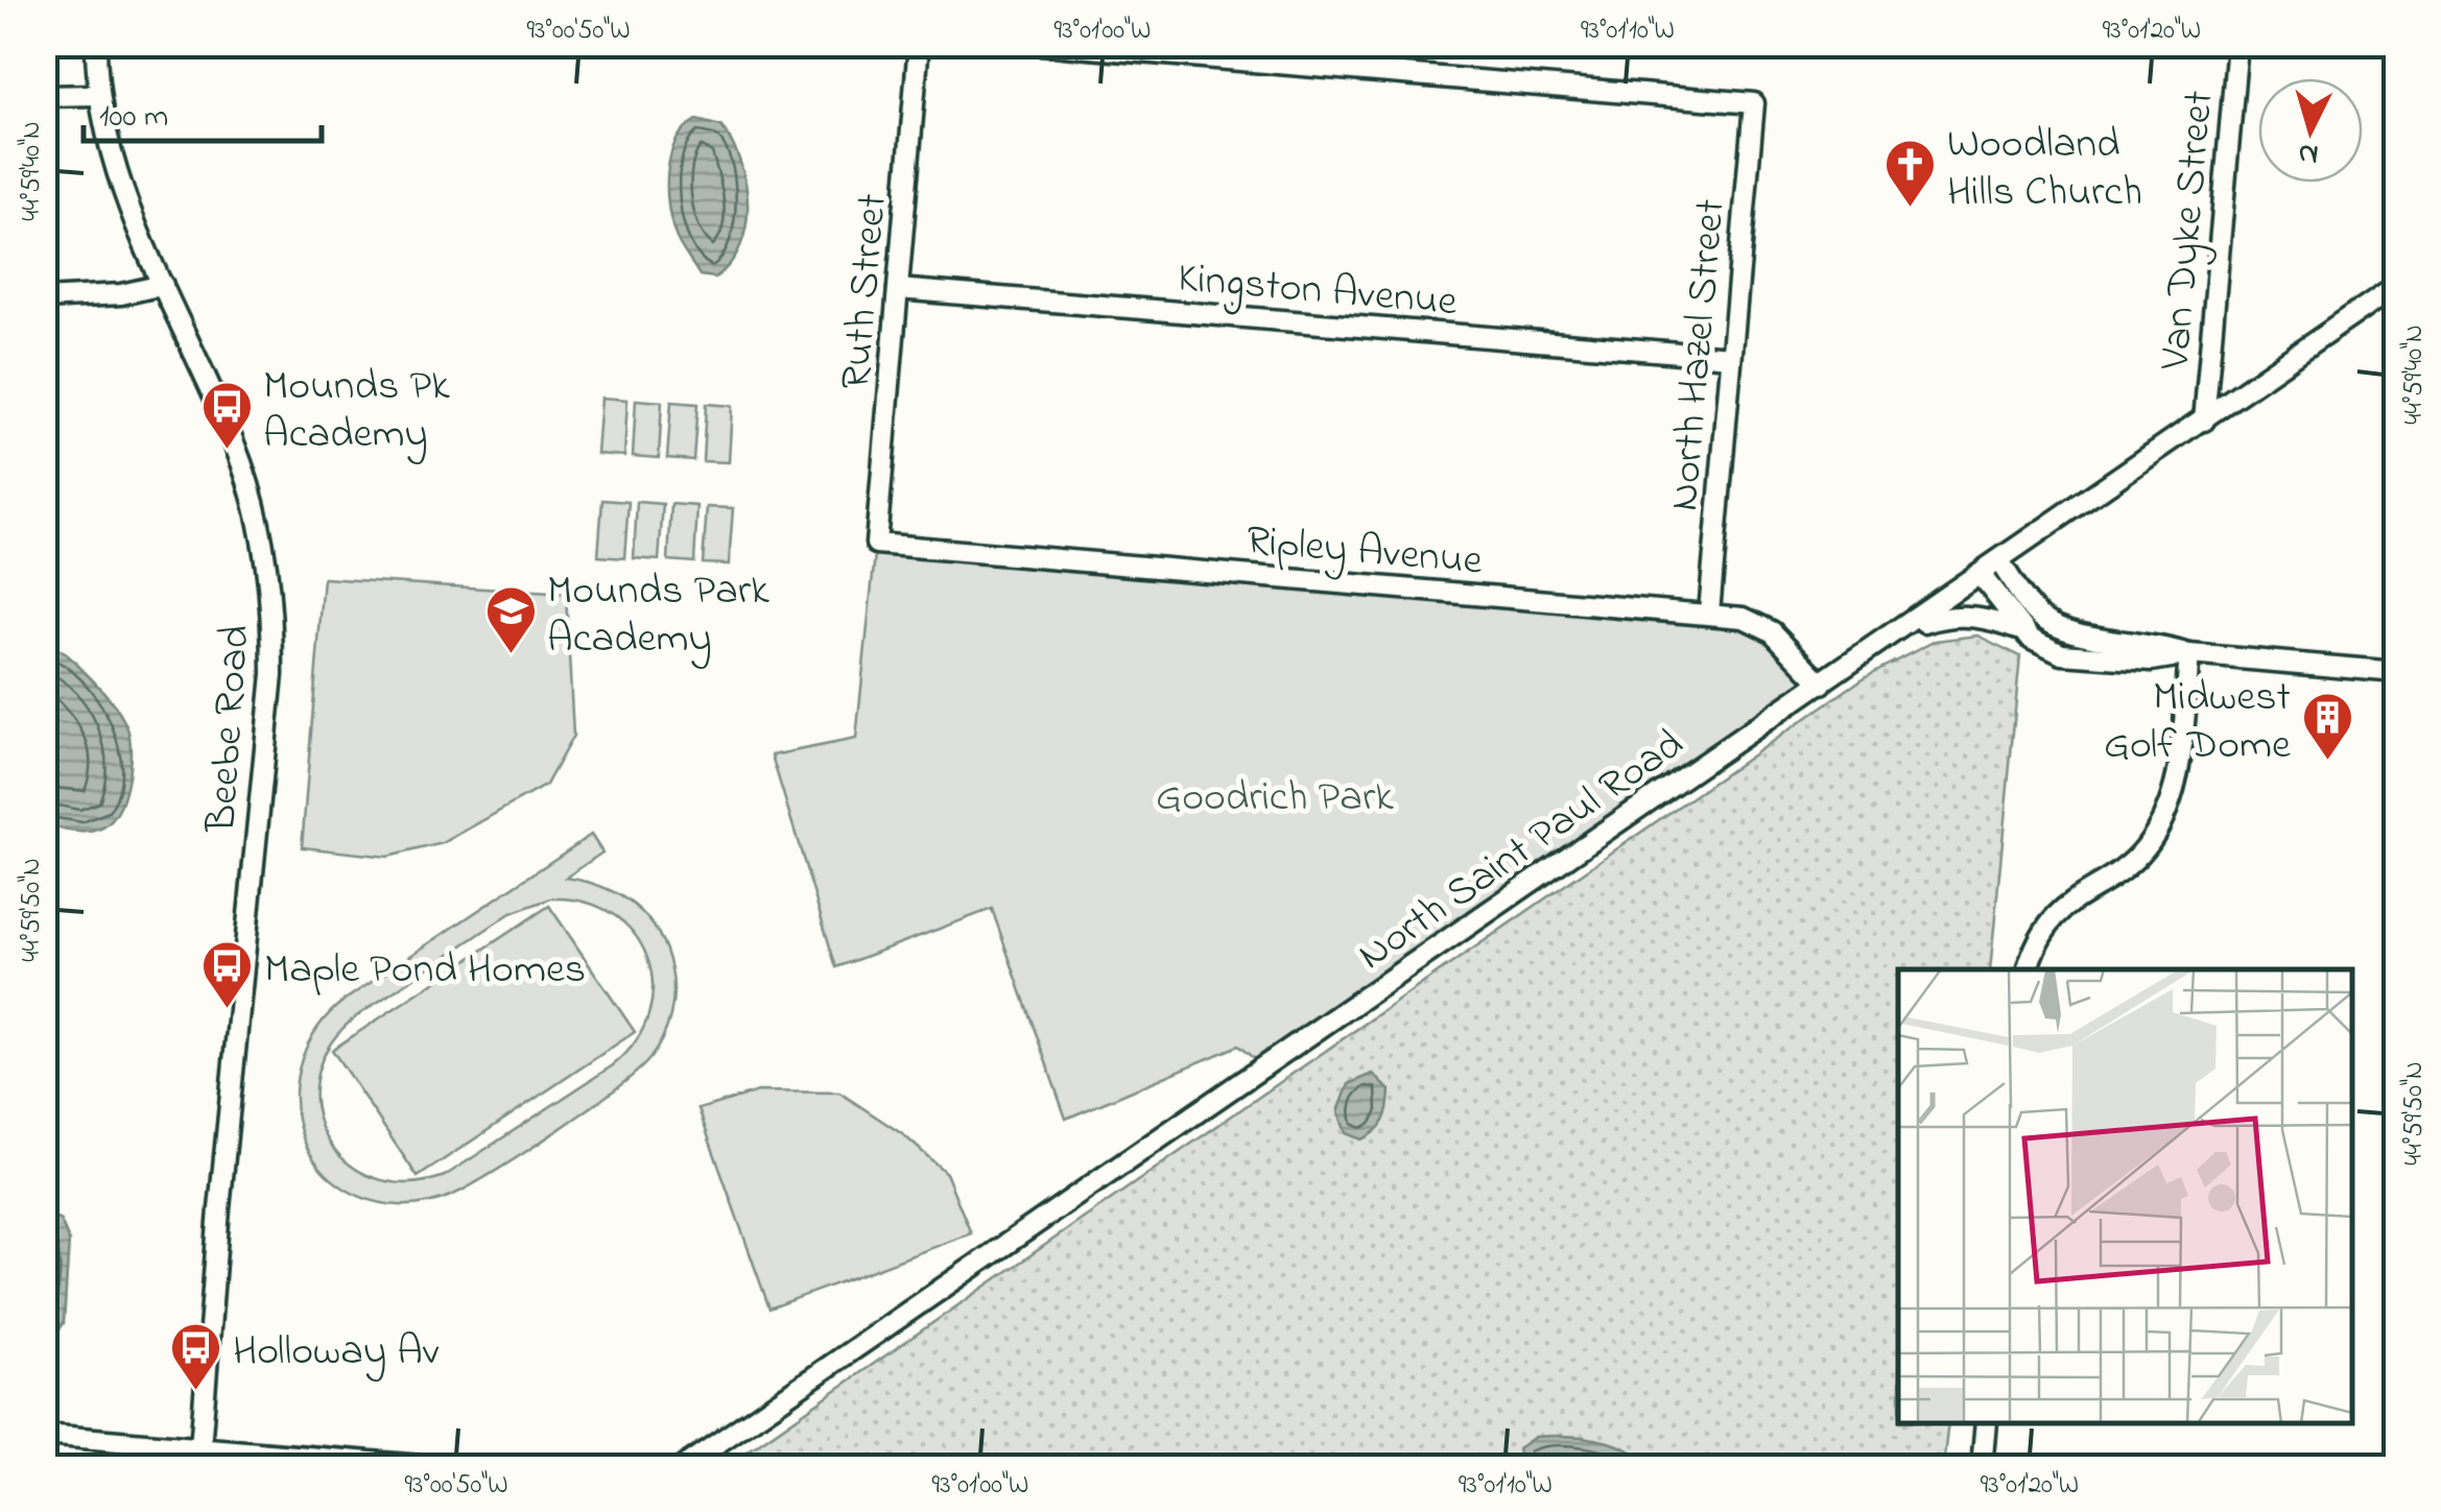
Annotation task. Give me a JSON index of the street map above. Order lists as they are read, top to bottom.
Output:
{
  "streets": {
    "street": [
      "Van Dyke Street",
      "Kingston Avenue",
      "Ruth Street",
      "North Hazel Street",
      "Ripley Avenue",
      "Beebe Road",
      "North Saint Paul Road"
    ]
  },
  "crossings": [
    ["Van Dyke Street", "North Saint Paul Road"],
    ["Kingston Avenue", "Ruth Street"],
    ["Kingston Avenue", "North Hazel Street"],
    ["Ruth Street", "Ripley Avenue"],
    ["North Hazel Street", "Ripley Avenue"],
    ["Ripley Avenue", "North Saint Paul Road"]
  ],
  "parks": ["Goodrich Park"],
  "places": {
    "church": ["Woodland Hills Church"],
    "bus stop": ["Mounds Pk Academy", "Maple Pond Homes", "Holloway Av"],
    "school or university": ["Mounds Park Academy"],
    "building": ["Midwest Golf Dome"]
  },
  "scale_bar": "100 m",
  "north": "bottom",
  "coordinates": [
    "93°00'50\"W",
    "93°01'00\"W",
    "93°01'10\"W",
    "93°01'20\"W",
    "44°59'40\"N",
    "44°59'50\"N"
  ]
}
